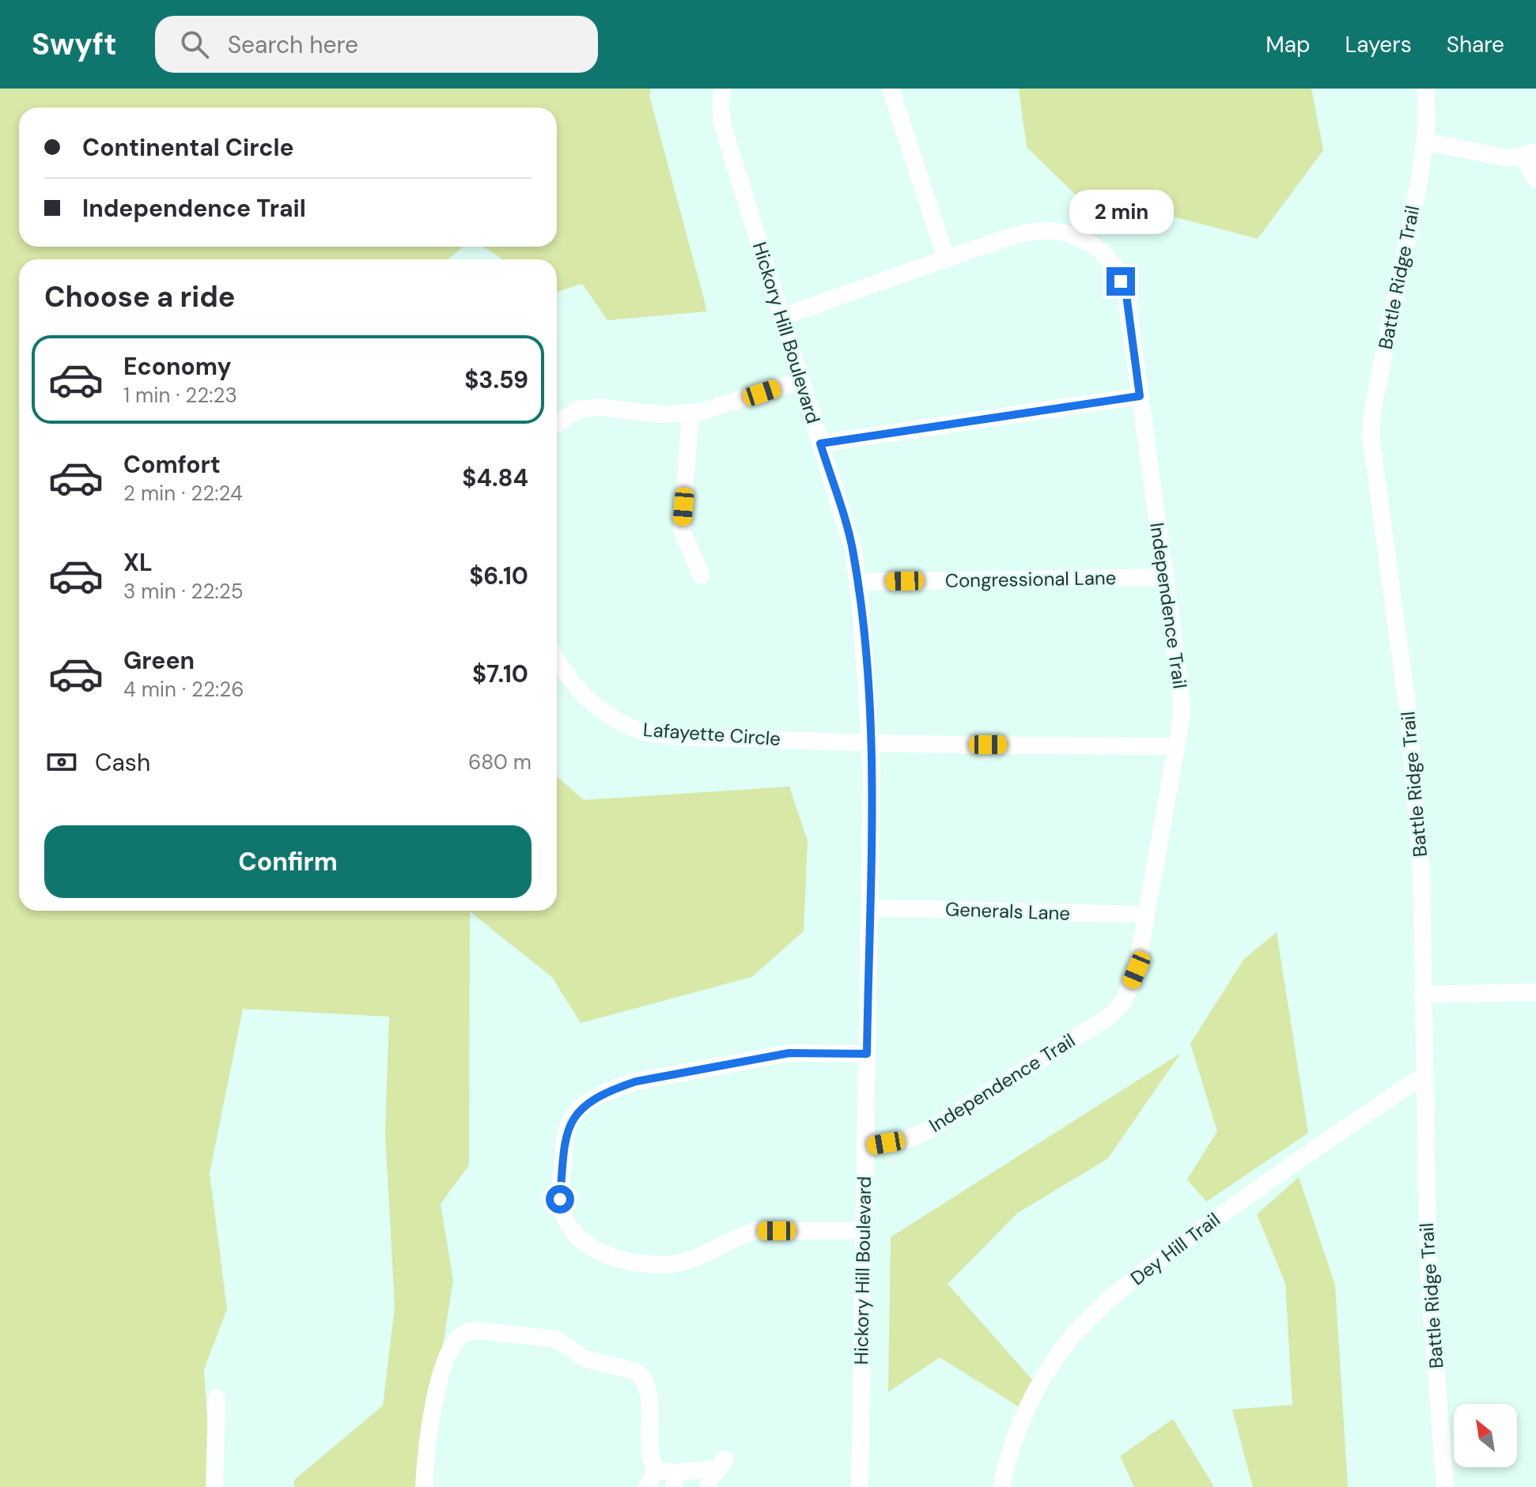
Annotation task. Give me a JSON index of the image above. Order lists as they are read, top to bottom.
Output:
{
  "streets": {
    "street": [
      "Battle Ridge Trail",
      "Hickory Hill Boulevard",
      "Congressional Lane",
      "Independence Trail",
      "Lafayette Circle",
      "Generals Lane",
      "Dey Hill Trail"
    ]
  },
  "crossings": [
    ["Battle Ridge Trail", "Dey Hill Trail"],
    ["Hickory Hill Boulevard", "Congressional Lane"],
    ["Hickory Hill Boulevard", "Independence Trail"],
    ["Hickory Hill Boulevard", "Lafayette Circle"],
    ["Hickory Hill Boulevard", "Generals Lane"],
    ["Congressional Lane", "Independence Trail"],
    ["Independence Trail", "Lafayette Circle"],
    ["Independence Trail", "Generals Lane"]
  ],
  "north": "top left",
  "page": {
    "header": "Swyft",
    "search": "Search here",
    "nav": ["Map", "Layers", "Share"],
    "banner": ["Continental Circle", "Independence Trail"],
    "bubble": "2 min",
    "heading": "Choose a ride",
    "list": [
      {
        "name": "Economy",
        "note": "1 min · 22:23",
        "value": "$3.59"
      },
      {
        "name": "Comfort",
        "note": "2 min · 22:24",
        "value": "$4.84"
      },
      {
        "name": "XL",
        "note": "3 min · 22:25",
        "value": "$6.10"
      },
      {
        "name": "Green",
        "note": "4 min · 22:26",
        "value": "$7.10"
      }
    ],
    "pay": ["Cash", "680 m"],
    "buttons": "Confirm"
  }
}
